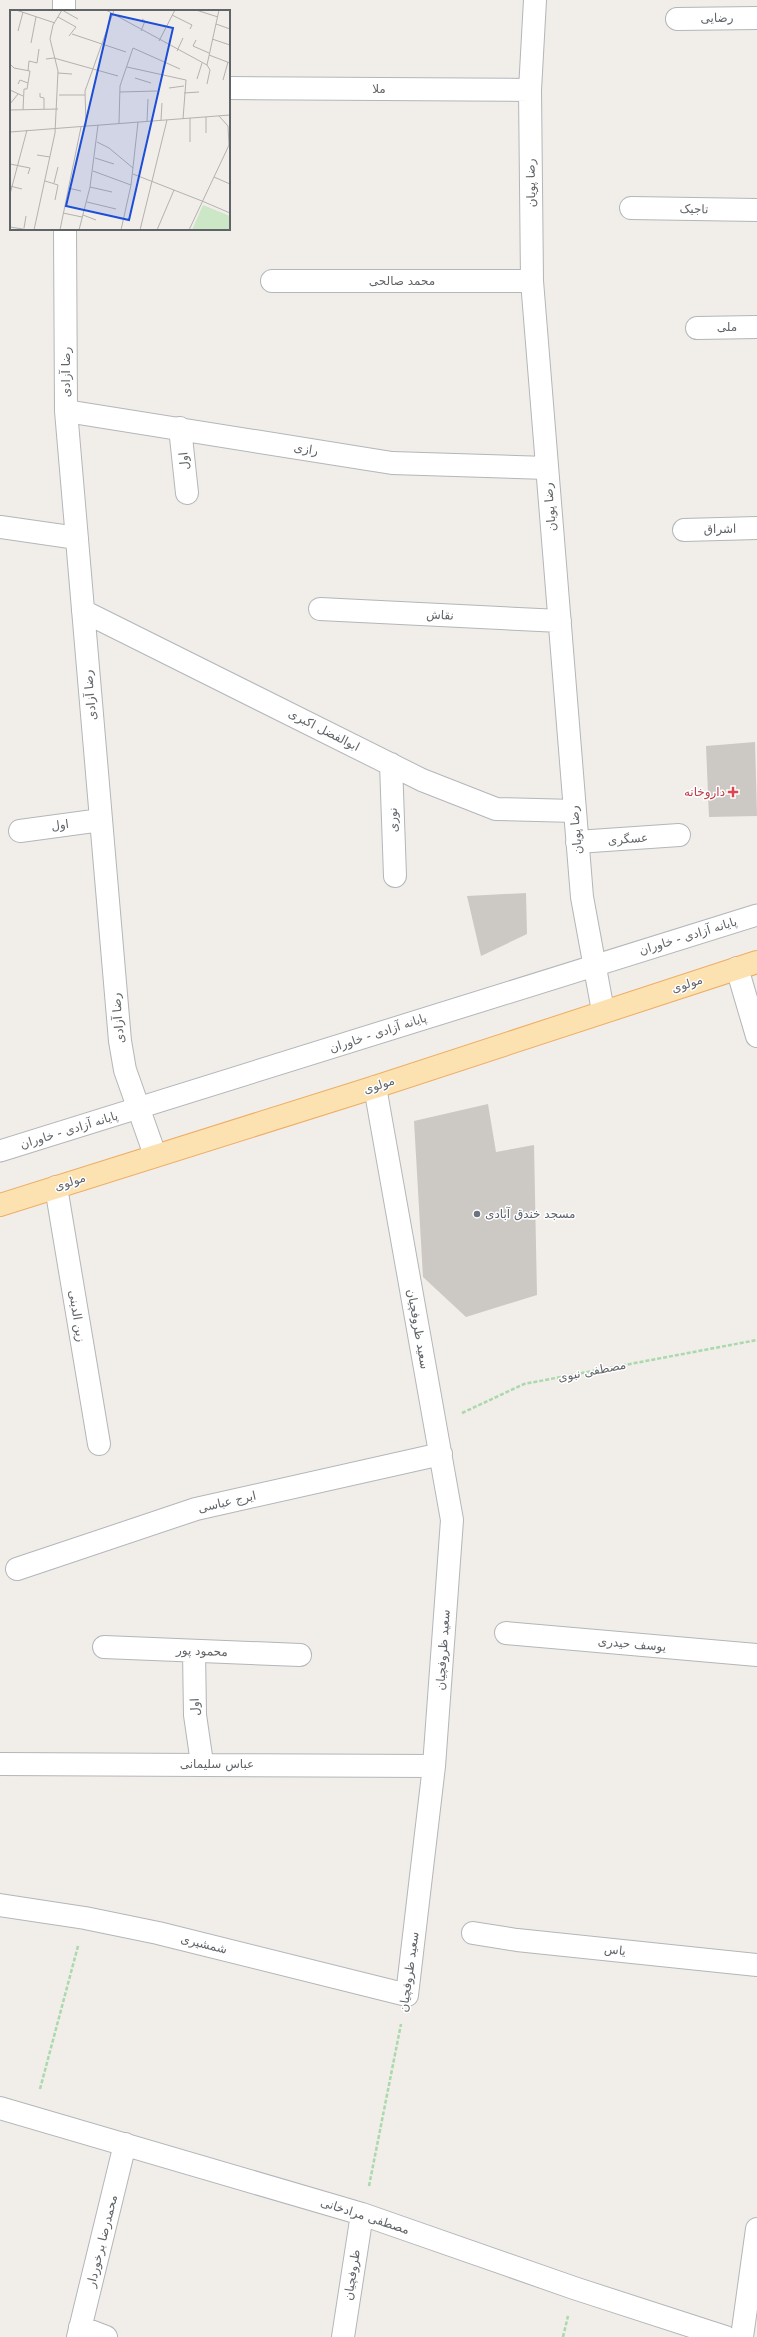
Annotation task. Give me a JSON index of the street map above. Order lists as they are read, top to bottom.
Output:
{
  "streets": {
    "main road": ["مولوی"],
    "street": [
      "رضایی",
      "ملا",
      "رضا پویان",
      "تاجیک",
      "محمد صالحی",
      "ملی",
      "رضا آزادی",
      "رازی",
      "اول",
      "اشراق",
      "نقاش",
      "ابوالفضل اکبری",
      "نوری",
      "عسگری",
      "زین الدینی",
      "سعید ظروفچیان",
      "ایرج عباسی",
      "یوسف حیدری",
      "محمود پور",
      "عباس سلیمانی",
      "شمشیری",
      "یاس",
      "مصطفی مرادخانی",
      "محمدرضا برخوردار",
      "ظروفچیان"
    ],
    "lane": ["پایانه آزادی - خاوران"],
    "path": ["مصطفی نبوی"]
  },
  "crossings": [
    ["ملا", "رضا پویان"],
    ["رضا پویان", "محمد صالحی"],
    ["رضا پویان", "رازی"],
    ["رضا پویان", "نقاش"],
    ["رضا پویان", "ابوالفضل اکبری"],
    ["رضا پویان", "عسگری"],
    ["رضا پویان", "پایانه آزادی - خاوران"],
    ["رضا پویان", "مولوی"],
    ["رضا آزادی", "رازی"],
    ["رضا آزادی", "اول"],
    ["رضا آزادی", "ابوالفضل اکبری"],
    ["رضا آزادی", "پایانه آزادی - خاوران"],
    ["رضا آزادی", "مولوی"],
    ["رازی", "اول"],
    ["اول", "محمود پور"],
    ["اول", "عباس سلیمانی"],
    ["ابوالفضل اکبری", "نوری"],
    ["مولوی", "زین الدینی"],
    ["مولوی", "سعید ظروفچیان"],
    ["سعید ظروفچیان", "مصطفی نبوی"],
    ["سعید ظروفچیان", "ایرج عباسی"],
    ["سعید ظروفچیان", "عباس سلیمانی"],
    ["سعید ظروفچیان", "شمشیری"],
    ["سعید ظروفچیان", "مصطفی مرادخانی"],
    ["سعید ظروفچیان", "ظروفچیان"],
    ["مصطفی مرادخانی", "محمدرضا برخوردار"],
    ["مصطفی مرادخانی", "ظروفچیان"]
  ],
  "places": {
    "health": ["داروخانه"],
    "other": ["مسجد خندق آبادی"]
  }
}
